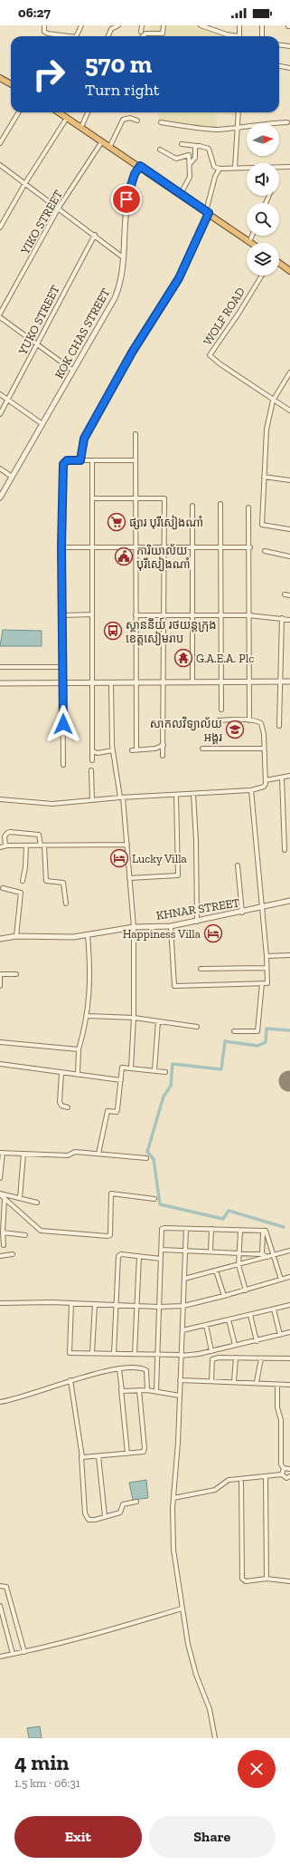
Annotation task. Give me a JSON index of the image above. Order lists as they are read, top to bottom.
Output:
{
  "streets": {
    "street": [
      "YIKO STREET",
      "WOLF ROAD",
      "YUKO STREET",
      "KOK CHAS STREET",
      "KHNAR STREET"
    ]
  },
  "places": {
    "supermarket": ["ផ្សារ បុរីសៀងណាំ"],
    "public building": ["ការិយាល័យ បុរីសៀងណាំ"],
    "bus stop": ["ស្ថាននីយ៍ រថយន្តក្រុង ខេត្តសៀមរាប"],
    "temple": ["G.A.E.A. Plc"],
    "school or university": ["សាកលវិទ្យាល័យ អង្គរ"],
    "hotel": ["Lucky Villa", "Happiness Villa"]
  },
  "north": "right",
  "page": {
    "status": "06:27",
    "turn": ["570 m", "Turn right"],
    "heading": ["4 min", "1.5 km · 06:31"],
    "buttons": ["Exit", "Share"]
  }
}
